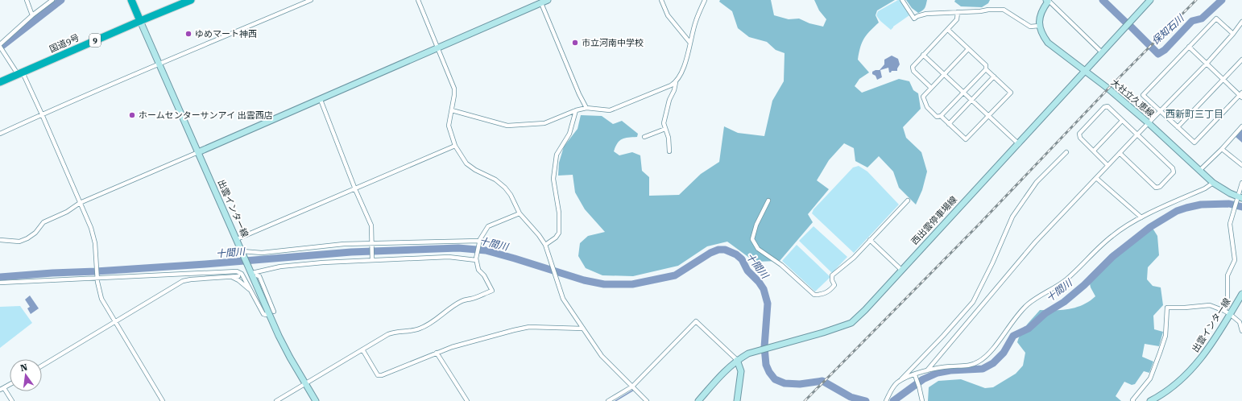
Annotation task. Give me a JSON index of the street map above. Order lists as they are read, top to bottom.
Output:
{
  "streets": {
    "highway": ["9", "国道9号"],
    "main road": ["大社立久恵線", "出雲インター線", "西出雲停車場線"]
  },
  "crossings": [
    ["国道9号", "出雲インター線"],
    ["大社立久恵線", "西出雲停車場線"]
  ],
  "districts": ["西新町三丁目"],
  "water": ["保知石川", "十間川"],
  "places": ["ゆめマート神西", "市立河南中学校", "ホームセンターサンアイ 出雲西店"],
  "north": "top"
}
